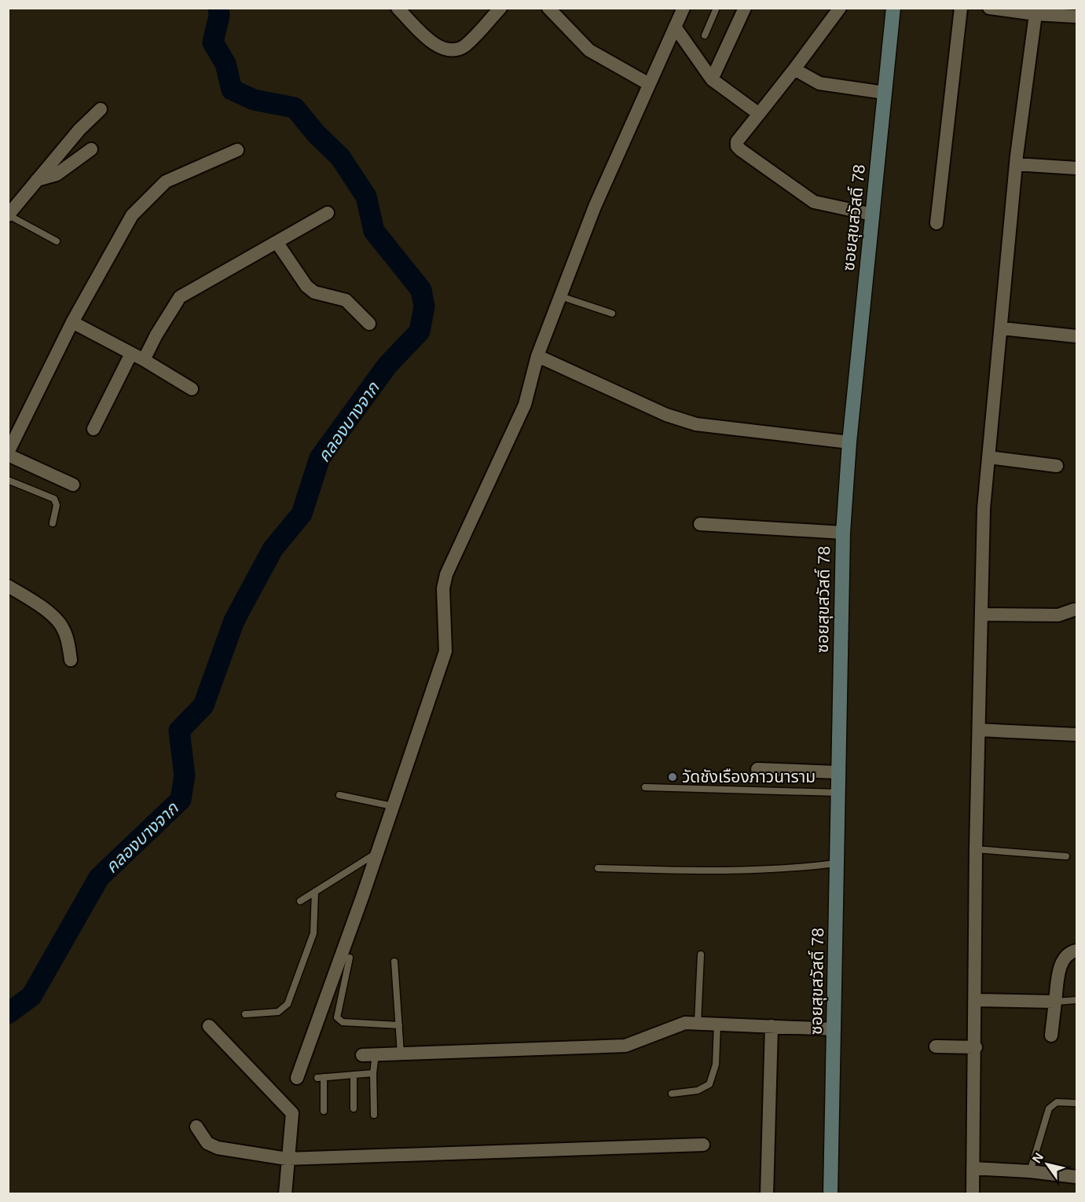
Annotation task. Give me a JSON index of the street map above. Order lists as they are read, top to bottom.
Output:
{
  "streets": {
    "street": ["ซอยสุขสวัสดิ์ 78"]
  },
  "water": ["คลองบางจาก"],
  "places": ["วัดชังเรืองภาวนาราม"],
  "north": "top left"
}
